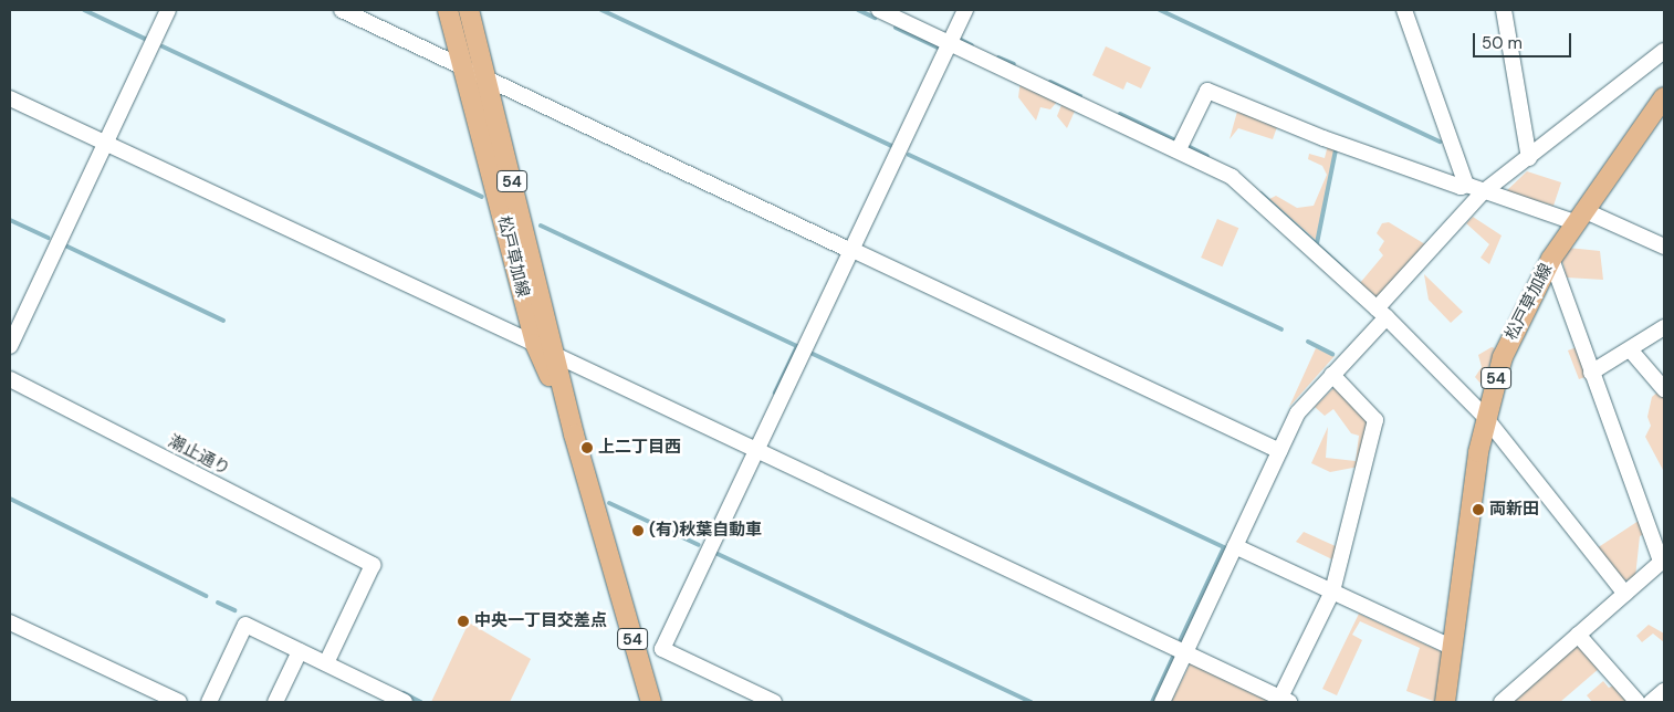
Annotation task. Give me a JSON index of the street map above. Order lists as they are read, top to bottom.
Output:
{
  "streets": {
    "main road": ["54", "松戸草加線"],
    "street": ["潮止通り"]
  },
  "places": [
    "上二丁目西",
    "両新田",
    "(有)秋葉自動車",
    "中央一丁目交差点"
  ],
  "scale_bar": "50 m"
}
